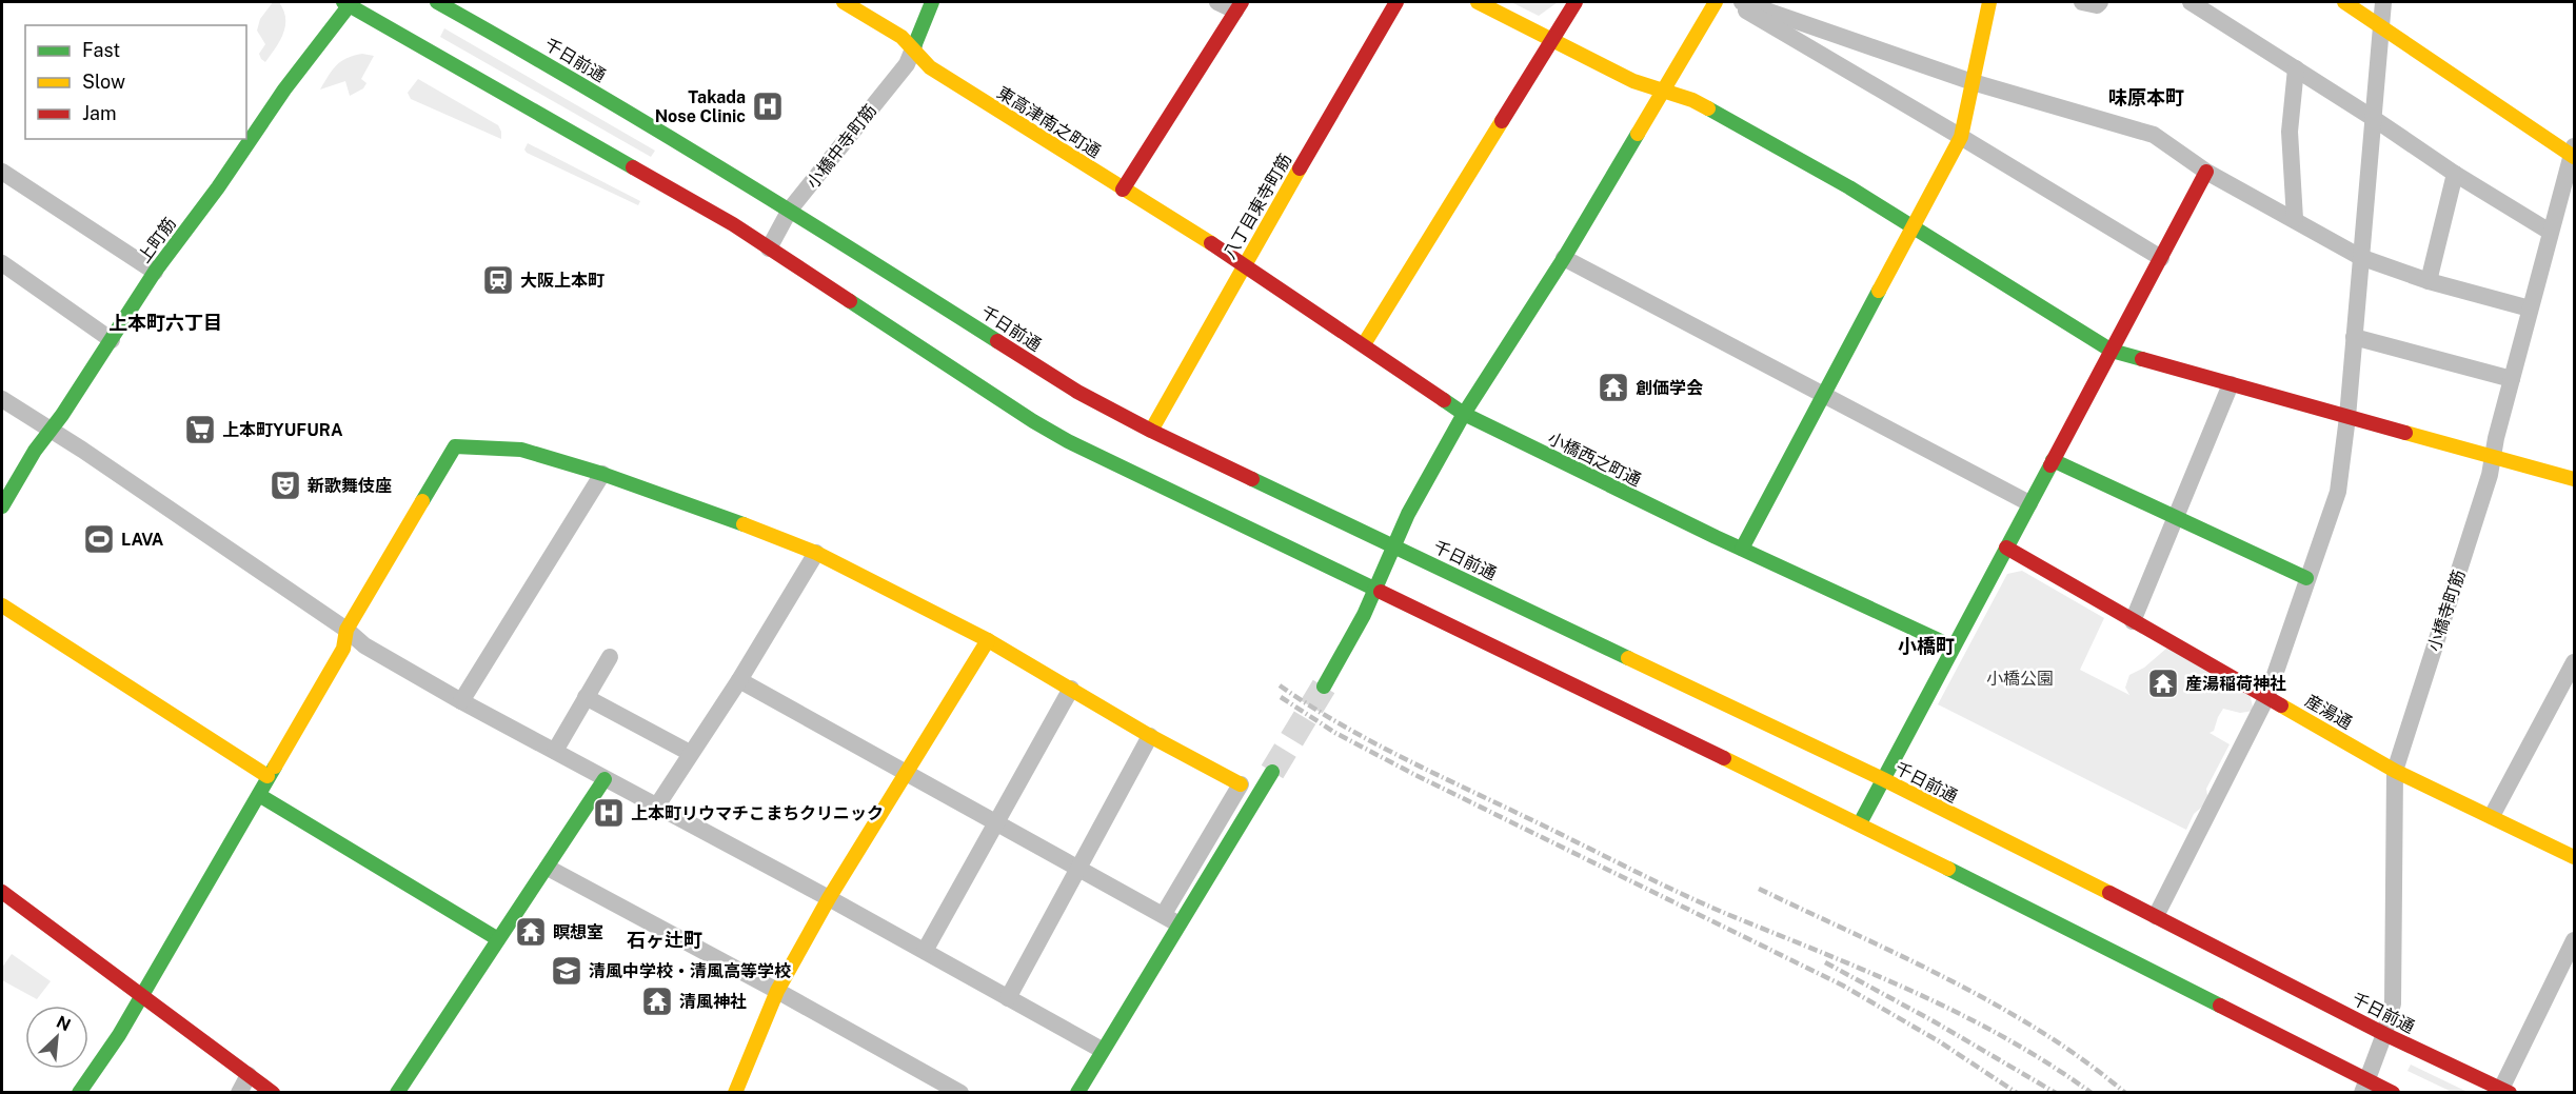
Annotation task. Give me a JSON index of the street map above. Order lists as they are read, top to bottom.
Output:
{
  "streets": {
    "street": [
      "千日前通",
      "東高津南之町通",
      "小橋中寺町筋",
      "八丁目東寺町筋",
      "上町筋",
      "小橋西之町通",
      "小橋寺町筋",
      "産湯通"
    ]
  },
  "crossings": [
    ["千日前通", "小橋中寺町筋"],
    ["千日前通", "八丁目東寺町筋"],
    ["千日前通", "小橋寺町筋"],
    ["東高津南之町通", "小橋中寺町筋"],
    ["東高津南之町通", "八丁目東寺町筋"],
    ["東高津南之町通", "小橋西之町通"],
    ["八丁目東寺町筋", "小橋西之町通"],
    ["小橋寺町筋", "産湯通"]
  ],
  "districts": [
    "味原本町",
    "上本町六丁目",
    "小橋町",
    "石ヶ辻町"
  ],
  "parks": ["小橋公園"],
  "places": {
    "hospital": ["Takada Nose Clinic", "上本町リウマチこまちクリニック"],
    "station": ["大阪上本町"],
    "temple": [
      "創価学会",
      "産湯稲荷神社",
      "瞑想室",
      "清風神社"
    ],
    "supermarket": ["上本町YUFURA"],
    "theatre": ["新歌舞伎座"],
    "sports": ["LAVA"],
    "school or university": ["清風中学校・清風高等学校"]
  },
  "legend": ["Fast", "Slow", "Jam"],
  "north": "top right"
}
